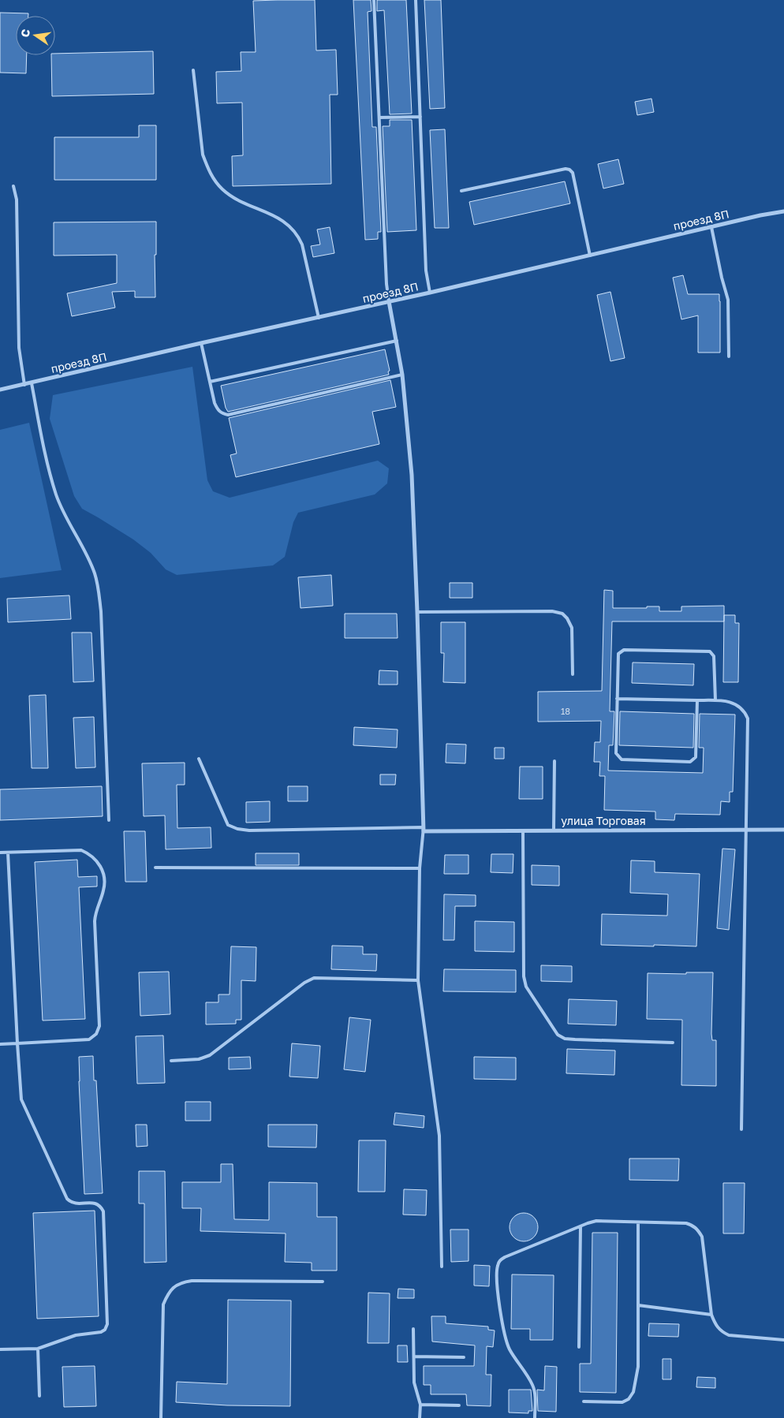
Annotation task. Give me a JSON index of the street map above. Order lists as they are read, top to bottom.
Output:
{
  "streets": {
    "street": ["проезд 8П", "улица Торговая"]
  },
  "house_numbers": ["18"],
  "north": "left"
}
